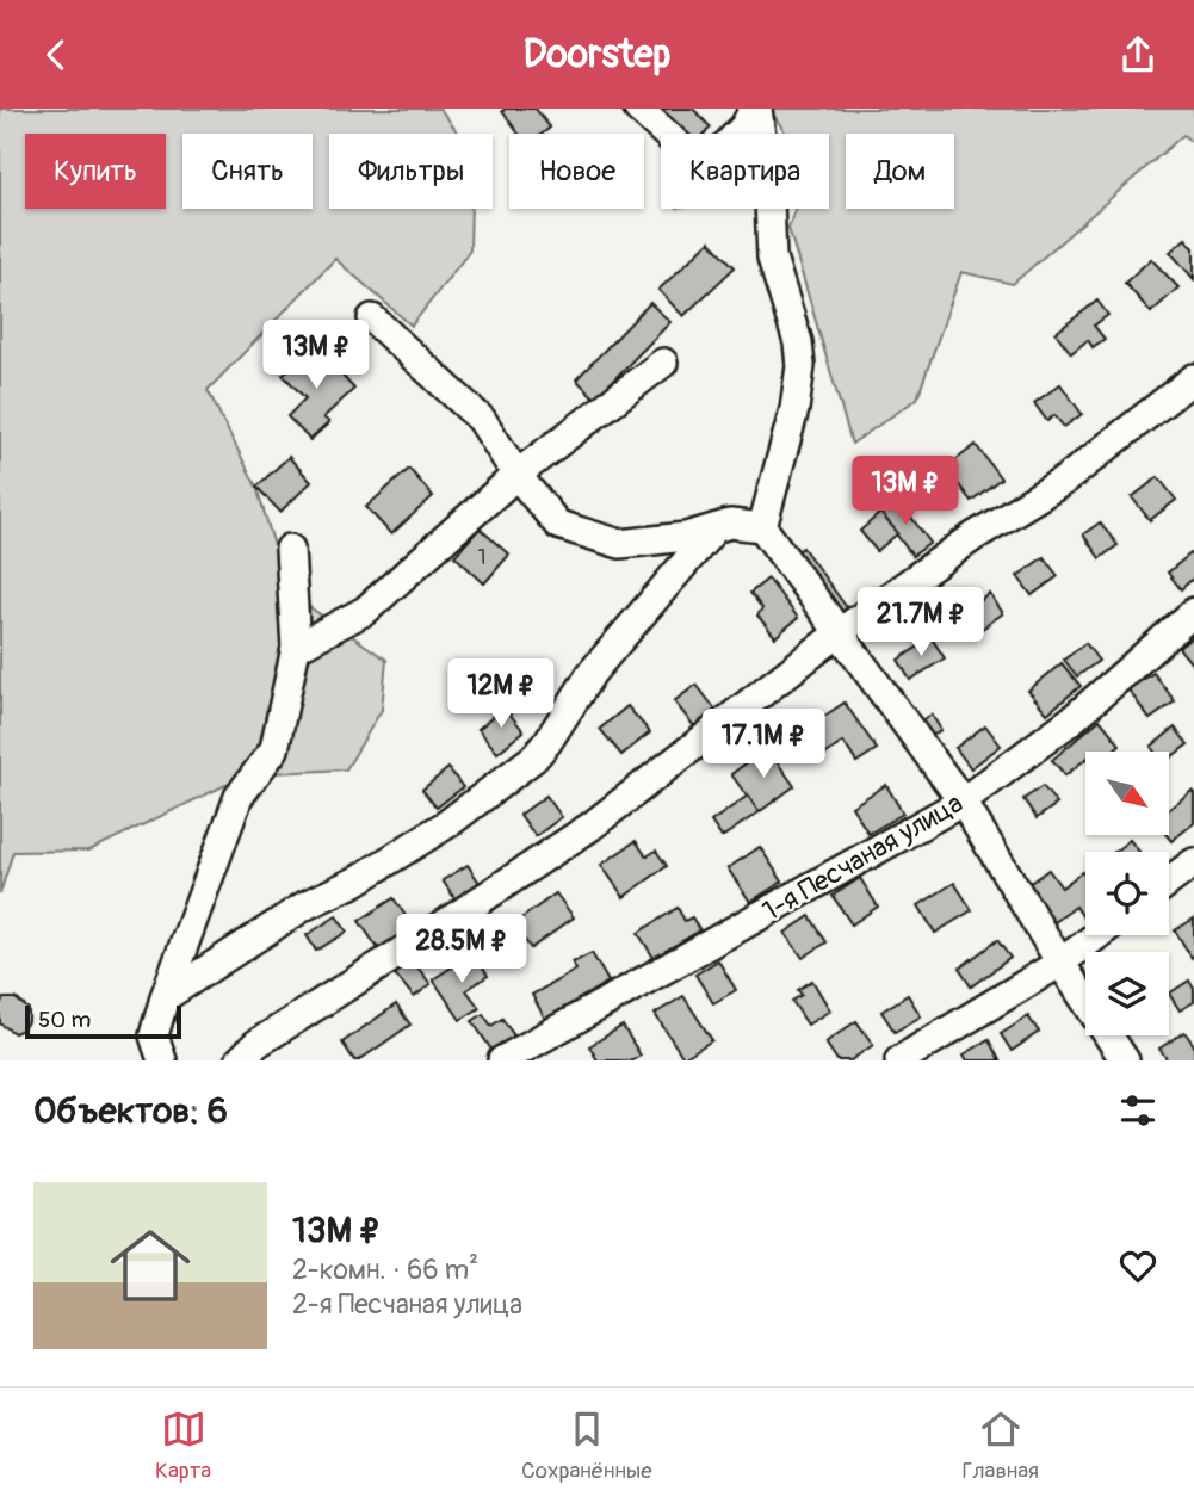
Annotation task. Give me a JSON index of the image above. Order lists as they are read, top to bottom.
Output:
{
  "streets": {
    "street": ["1-я Песчаная улица"]
  },
  "house_numbers": ["1"],
  "scale_bar": "50 m",
  "north": "bottom right",
  "page": {
    "header": "Doorstep",
    "chip": [
      "Купить",
      "Снять",
      "Фильтры",
      "Новое",
      "Квартира",
      "Дом"
    ],
    "price": [
      "13M ₽",
      "13M ₽",
      "21.7M ₽",
      "12M ₽",
      "17.1M ₽",
      "28.5M ₽"
    ],
    "scale": "50 m",
    "heading": "Объектов: 6",
    "list": [
      {
        "name": "13M ₽",
        "note": "2-комн. · 66 m² · 2-я Песчаная улица"
      }
    ],
    "tabs": ["Карта", "Сохранённые", "Главная"]
  }
}
